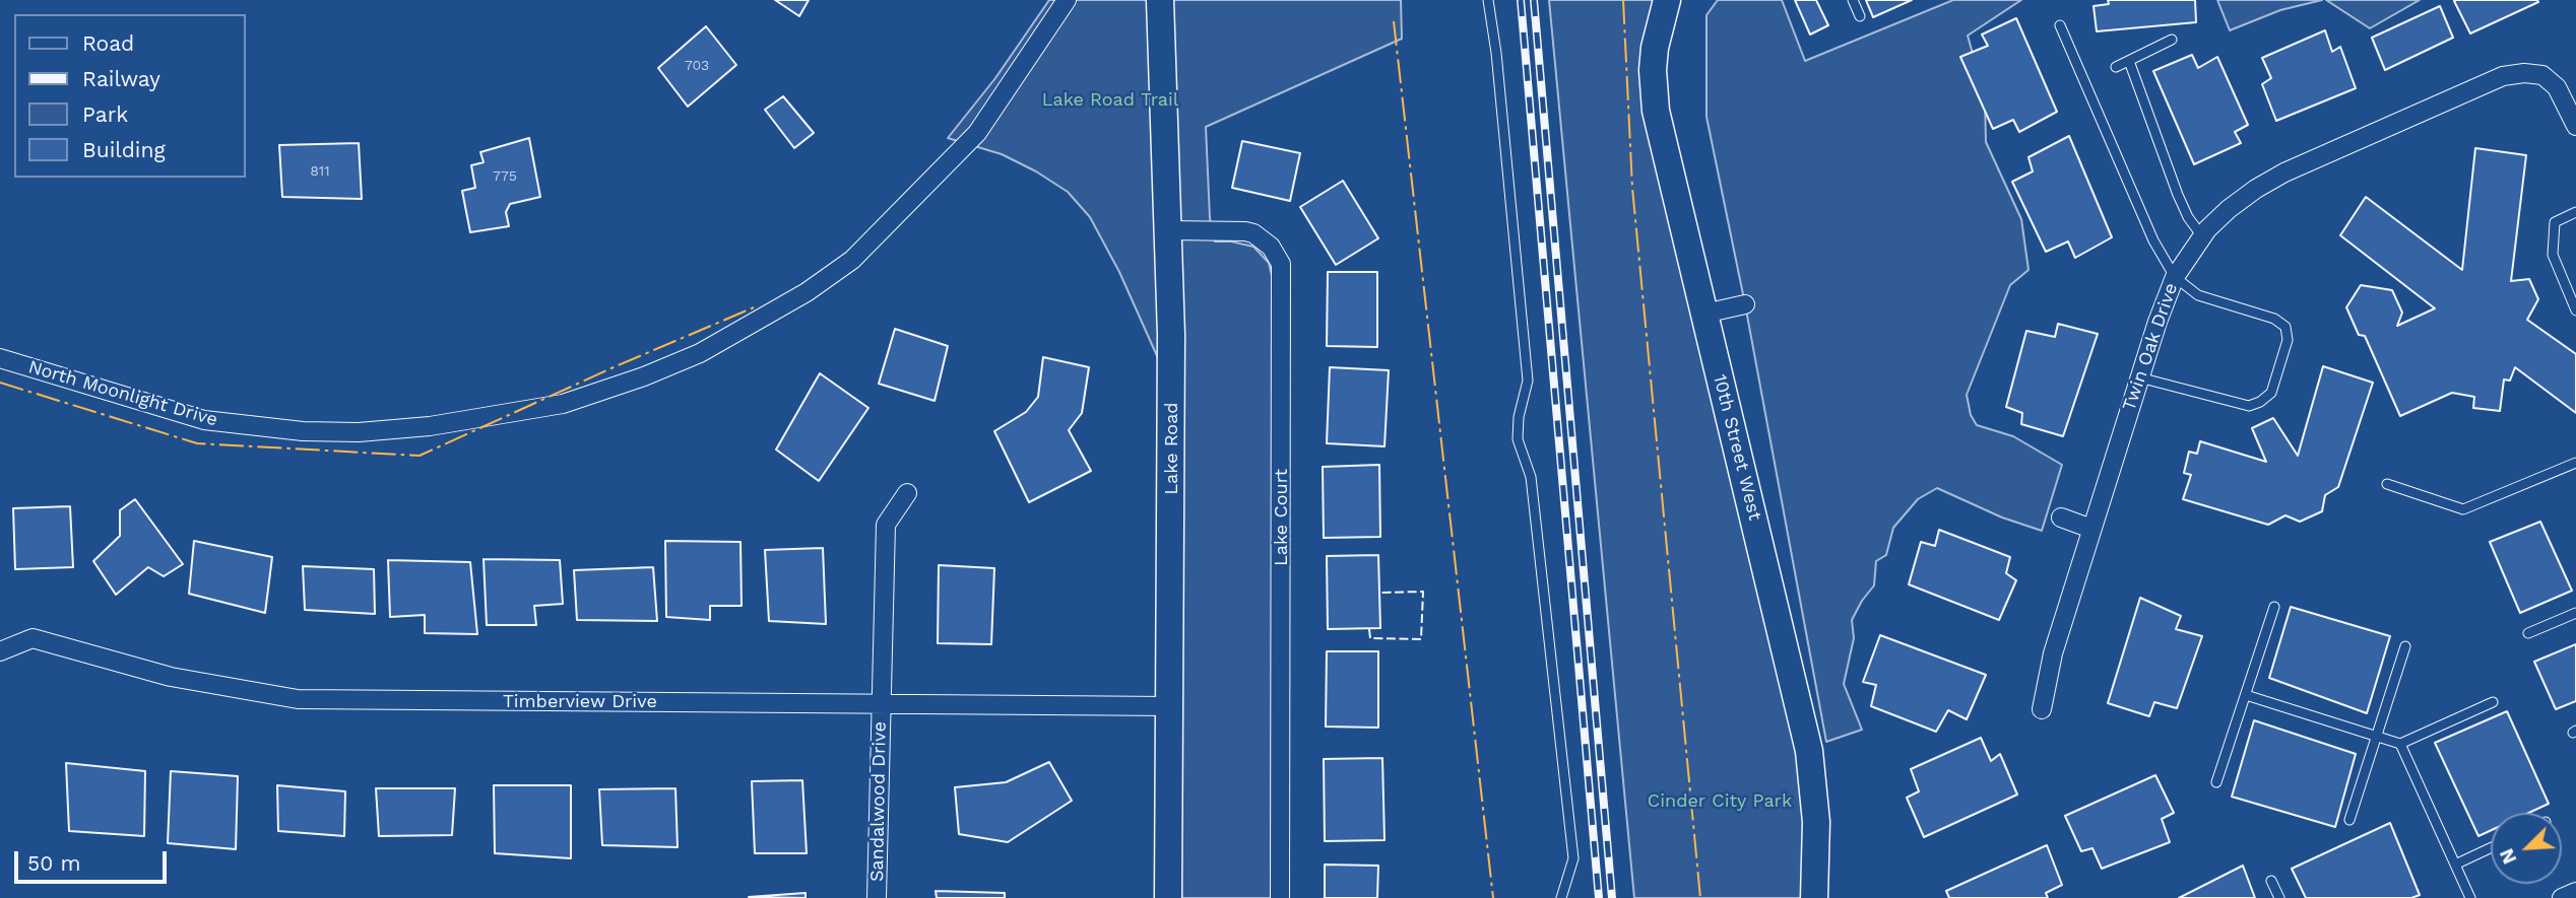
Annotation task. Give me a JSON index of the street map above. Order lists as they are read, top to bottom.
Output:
{
  "streets": {
    "street": [
      "Twin Oak Drive",
      "North Moonlight Drive",
      "10th Street West",
      "Lake Road",
      "Lake Court",
      "Timberview Drive",
      "Sandalwood Drive"
    ]
  },
  "crossings": [
    ["Lake Road", "Lake Court"],
    ["Lake Road", "Timberview Drive"],
    ["Timberview Drive", "Sandalwood Drive"]
  ],
  "parks": ["Lake Road Trail", "Cinder City Park"],
  "house_numbers": ["703", "811", "775"],
  "legend": [
    "Road",
    "Railway",
    "Park",
    "Building"
  ],
  "scale_bar": "50 m",
  "north": "bottom left"
}
